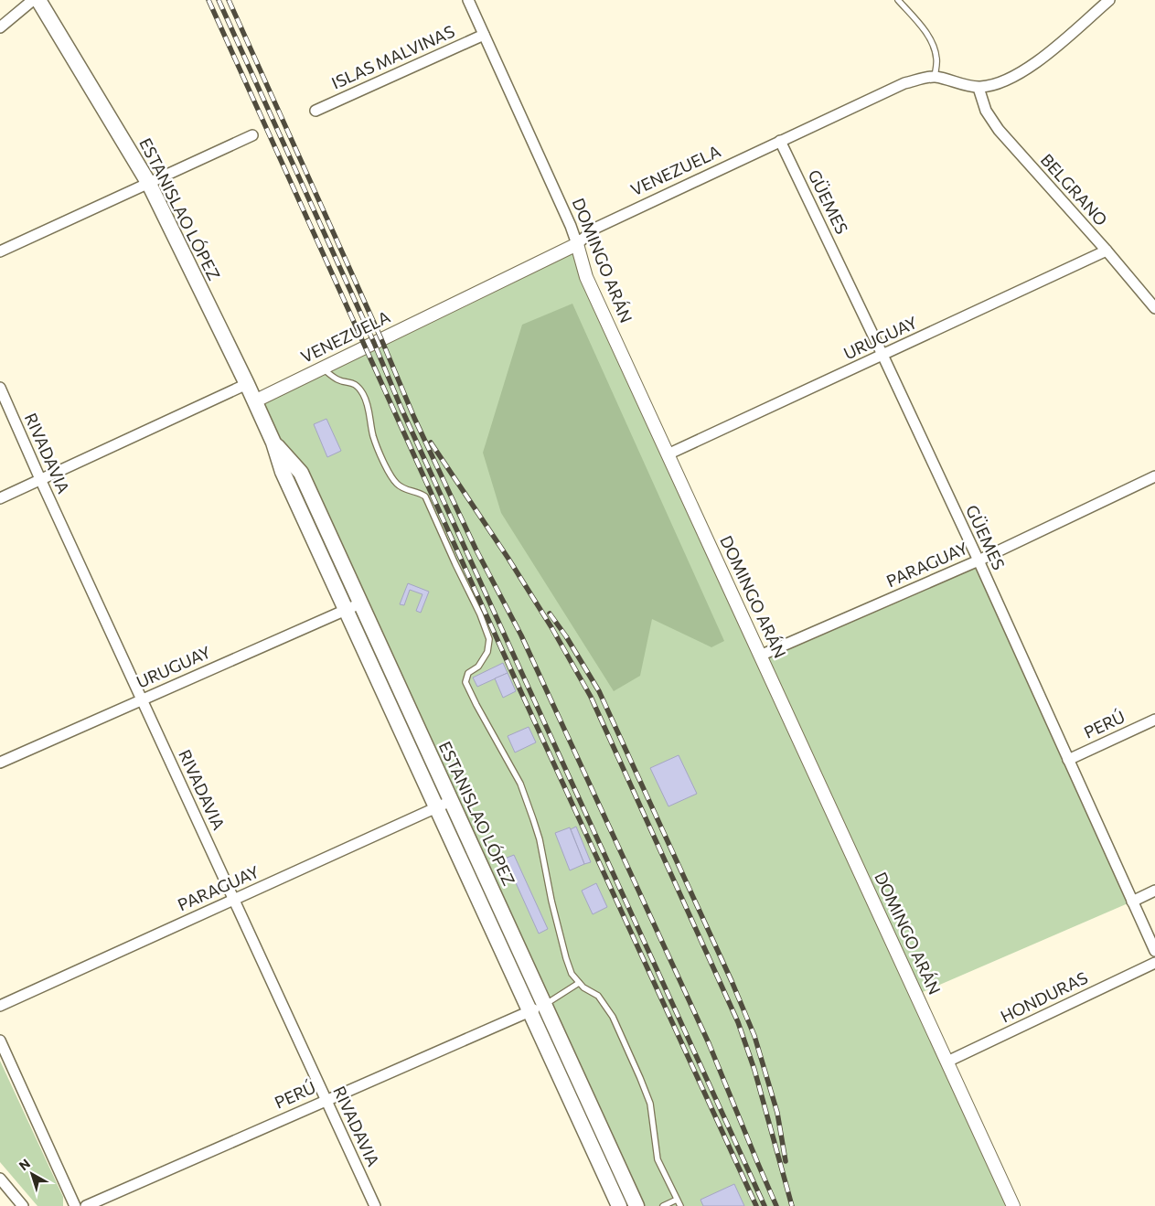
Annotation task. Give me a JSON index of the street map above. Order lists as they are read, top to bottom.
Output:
{
  "streets": {
    "main road": ["ESTANISLAO LÓPEZ"],
    "street": [
      "ISLAS MALVINAS",
      "VENEZUELA",
      "BELGRANO",
      "GÜEMES",
      "DOMINGO ARÁN",
      "URUGUAY",
      "RIVADAVIA",
      "PARAGUAY",
      "PERÚ",
      "HONDURAS"
    ]
  },
  "crossings": [
    ["ISLAS MALVINAS", "DOMINGO ARÁN"],
    ["VENEZUELA", "BELGRANO"],
    ["VENEZUELA", "GÜEMES"],
    ["VENEZUELA", "ESTANISLAO LÓPEZ"],
    ["VENEZUELA", "DOMINGO ARÁN"],
    ["BELGRANO", "URUGUAY"],
    ["GÜEMES", "URUGUAY"],
    ["GÜEMES", "PARAGUAY"],
    ["GÜEMES", "PERÚ"],
    ["ESTANISLAO LÓPEZ", "URUGUAY"],
    ["ESTANISLAO LÓPEZ", "PARAGUAY"],
    ["ESTANISLAO LÓPEZ", "PERÚ"],
    ["DOMINGO ARÁN", "URUGUAY"],
    ["DOMINGO ARÁN", "PARAGUAY"],
    ["DOMINGO ARÁN", "HONDURAS"],
    ["URUGUAY", "RIVADAVIA"],
    ["RIVADAVIA", "PARAGUAY"],
    ["RIVADAVIA", "PERÚ"]
  ],
  "north": "top left"
}
